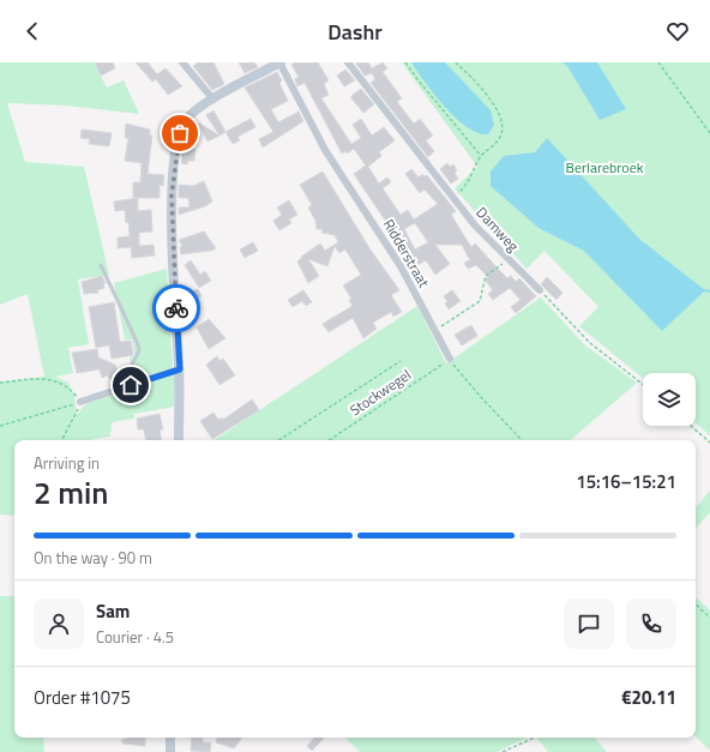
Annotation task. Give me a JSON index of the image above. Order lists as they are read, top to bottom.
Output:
{
  "streets": {
    "street": ["Damweg", "Ridderstraat"],
    "path": ["Stockwegel"]
  },
  "crossings": [
    ["Ridderstraat", "Stockwegel"]
  ],
  "parks": ["Berlarebroek"],
  "page": {
    "header": "Dashr",
    "heading": ["2 min", "Arriving in", "15:16–15:21"],
    "panel": [
      "Sam",
      "Courier · 4.5",
      "Order #1075",
      "€20.11"
    ],
    "bar": "On the way · 90 m"
  }
}
